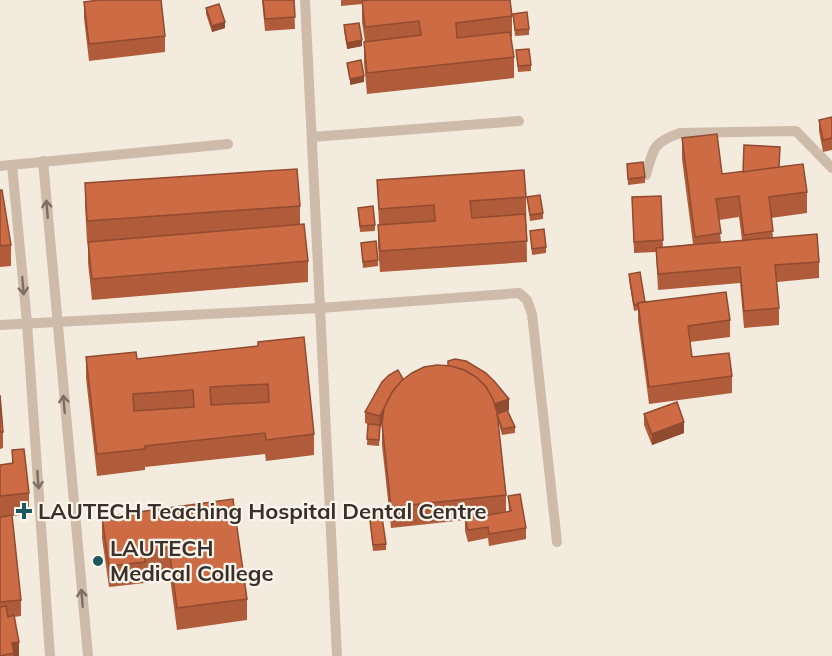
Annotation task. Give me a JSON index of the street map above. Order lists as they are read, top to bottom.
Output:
{
  "places": {
    "health": ["LAUTECH Teaching Hospital Dental Centre"],
    "other": ["LAUTECH Medical College"]
  }
}
